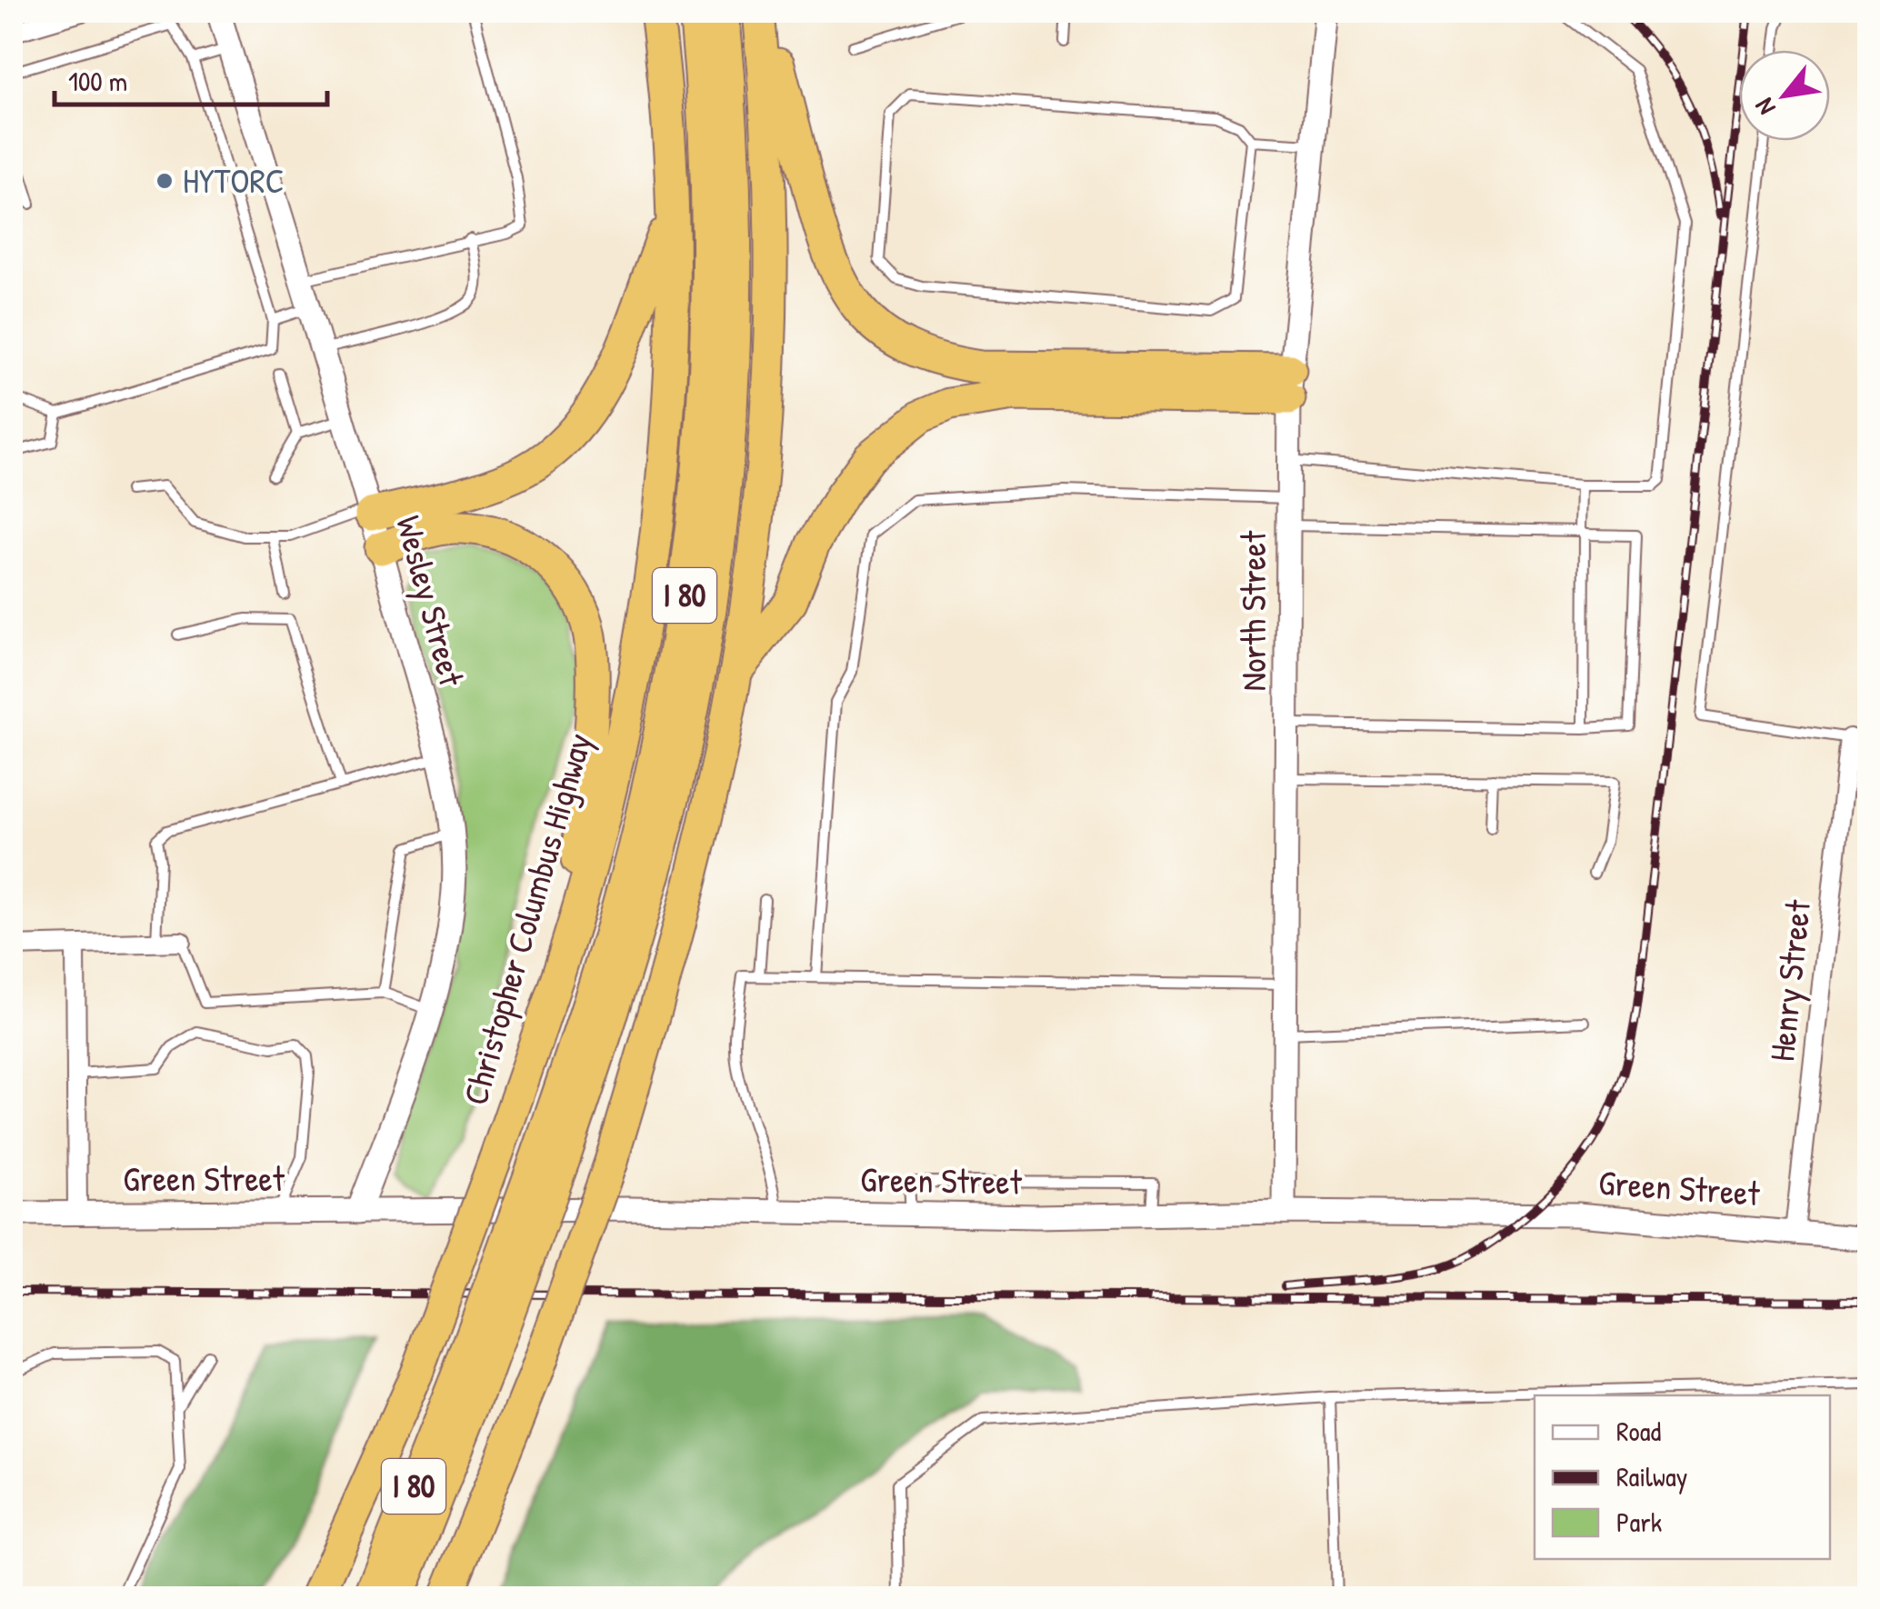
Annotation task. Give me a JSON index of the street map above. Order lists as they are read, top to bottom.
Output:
{
  "streets": {
    "highway": ["I 80", "Christopher Columbus Highway"],
    "street": [
      "Wesley Street",
      "North Street",
      "Henry Street",
      "Green Street"
    ]
  },
  "crossings": [
    ["Wesley Street", "Green Street"],
    ["North Street", "Green Street"],
    ["Henry Street", "Green Street"]
  ],
  "places": ["HYTORC"],
  "legend": ["Road", "Railway", "Park"],
  "scale_bar": "100 m",
  "north": "bottom left"
}
